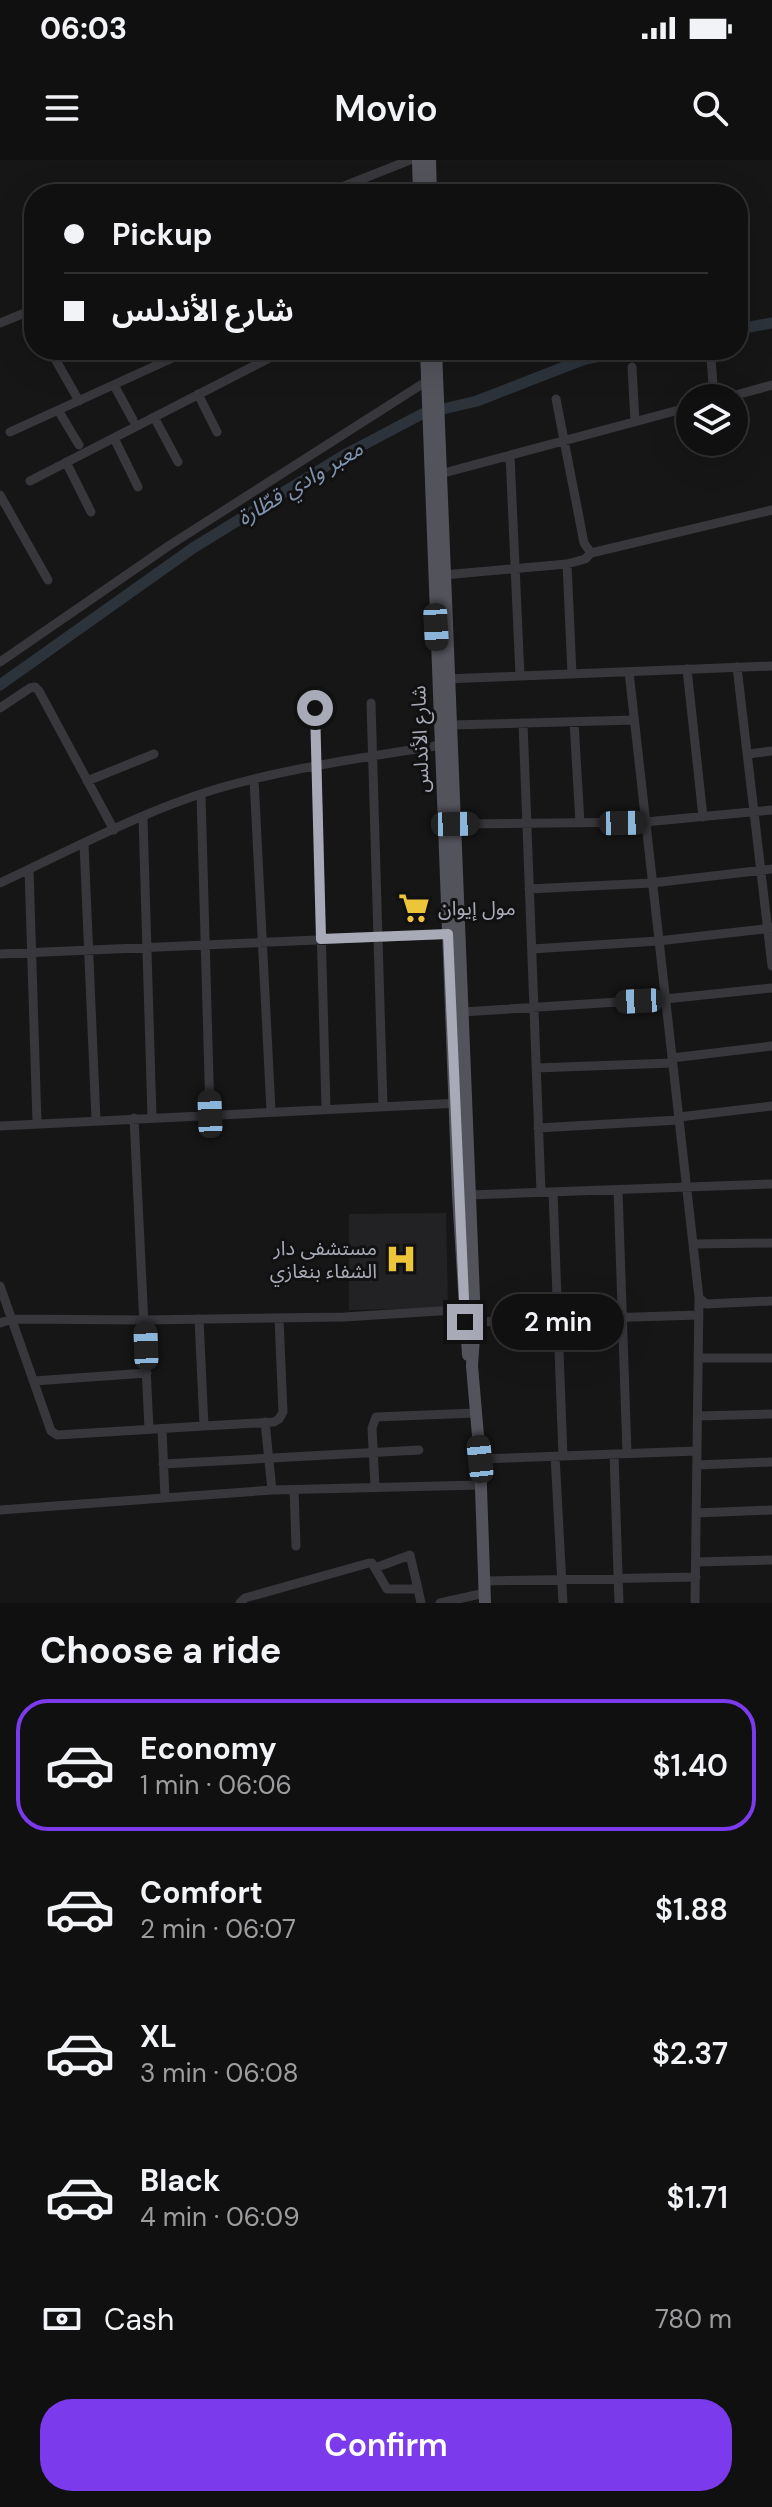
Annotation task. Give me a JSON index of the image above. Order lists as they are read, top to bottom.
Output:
{
  "streets": {
    "main road": ["شارع الأندلس"]
  },
  "water": ["معبر وادي قطّارة"],
  "places": {
    "supermarket": ["مول إيوان"],
    "hospital": ["مستشفى دار الشفاء بنغازي"]
  },
  "page": {
    "status": "06:03",
    "header": "Movio",
    "banner": ["Pickup", "شارع الأندلس"],
    "bubble": "2 min",
    "heading": "Choose a ride",
    "list": [
      {
        "name": "Economy",
        "note": "1 min · 06:06",
        "value": "$1.40"
      },
      {
        "name": "Comfort",
        "note": "2 min · 06:07",
        "value": "$1.88"
      },
      {
        "name": "XL",
        "note": "3 min · 06:08",
        "value": "$2.37"
      },
      {
        "name": "Black",
        "note": "4 min · 06:09",
        "value": "$1.71"
      }
    ],
    "pay": ["Cash", "780 m"],
    "buttons": "Confirm"
  }
}
